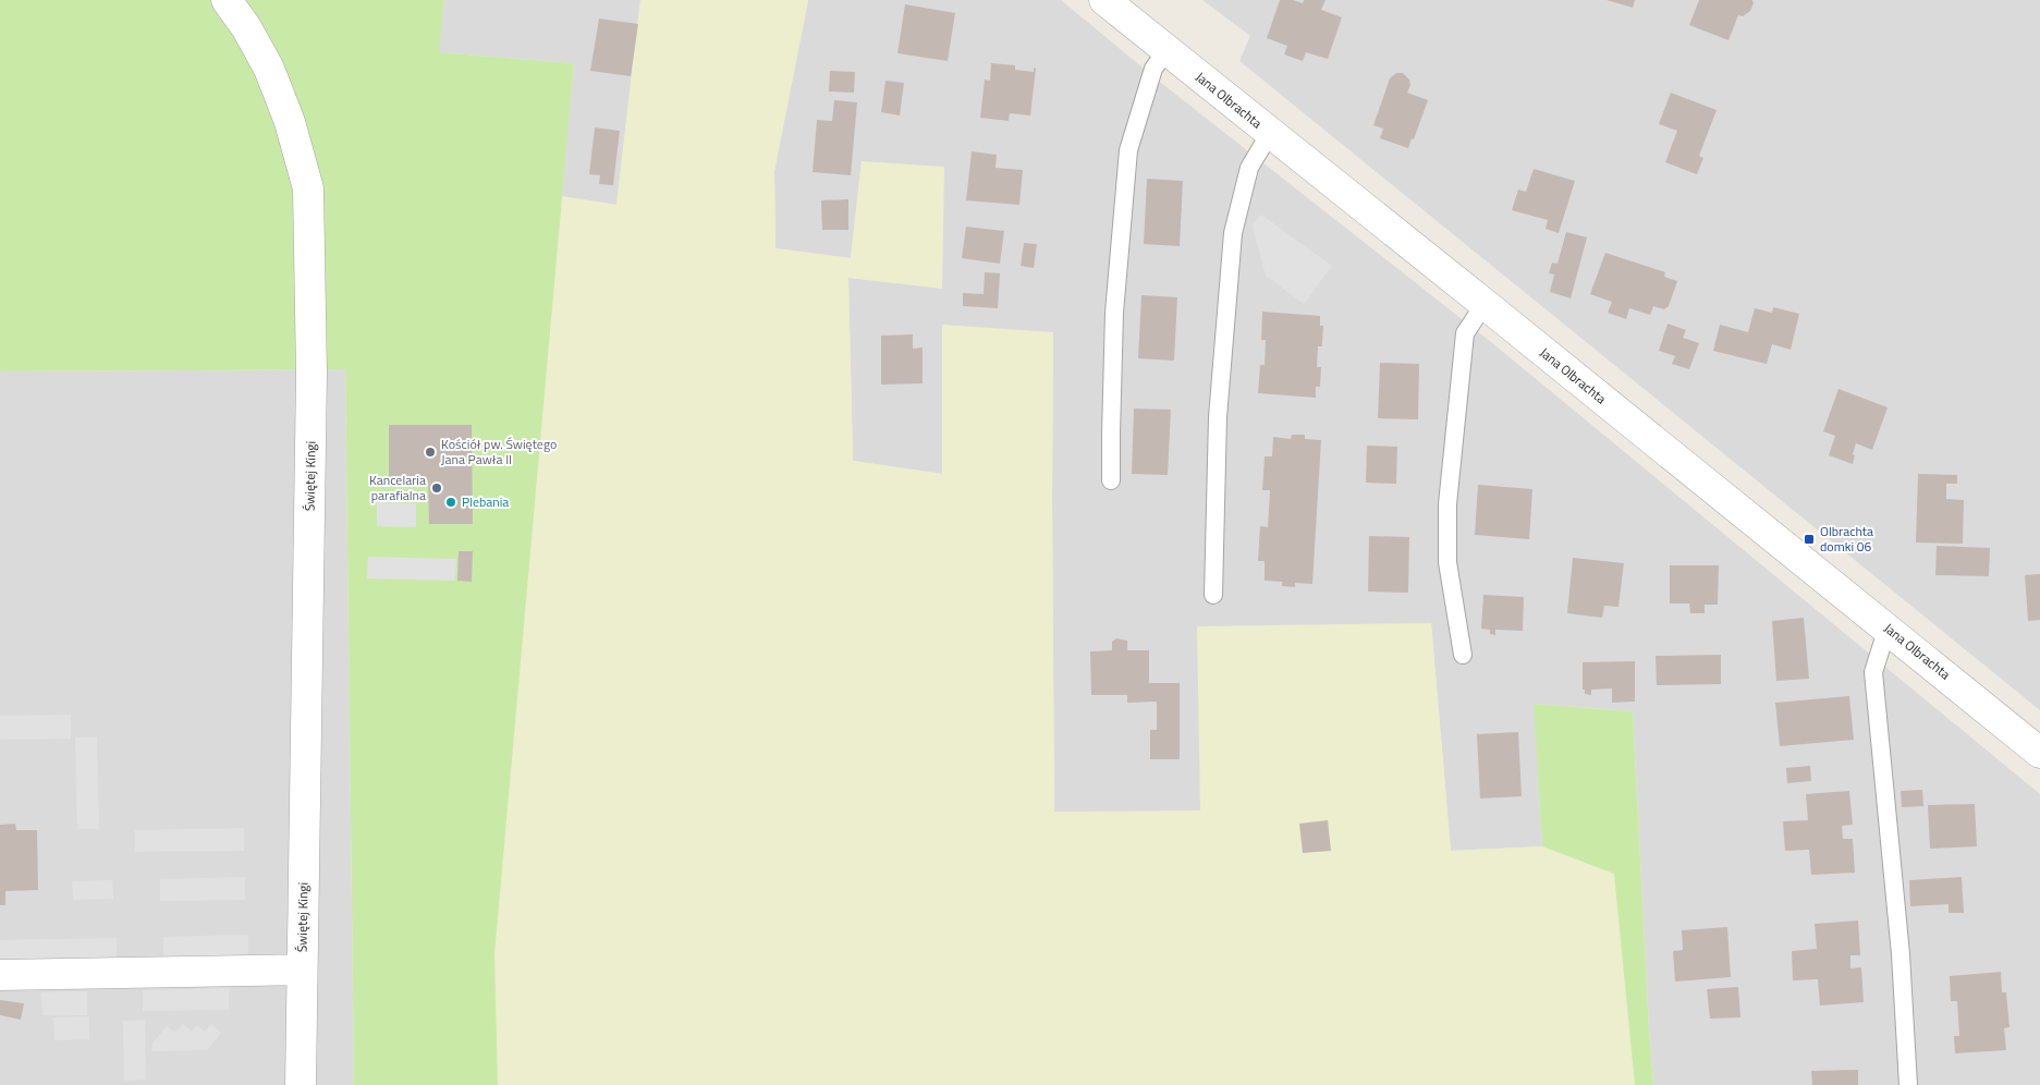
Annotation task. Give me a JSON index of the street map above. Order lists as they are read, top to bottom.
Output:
{
  "streets": {
    "street": ["Jana Olbrachta", "Świętej Kingi"]
  },
  "places": {
    "other": ["Kościół pw. Świętego Jana Pawła II", "Kancelaria parafialna", "Plebania"],
    "transit": ["Olbrachta domki 06"]
  }
}
